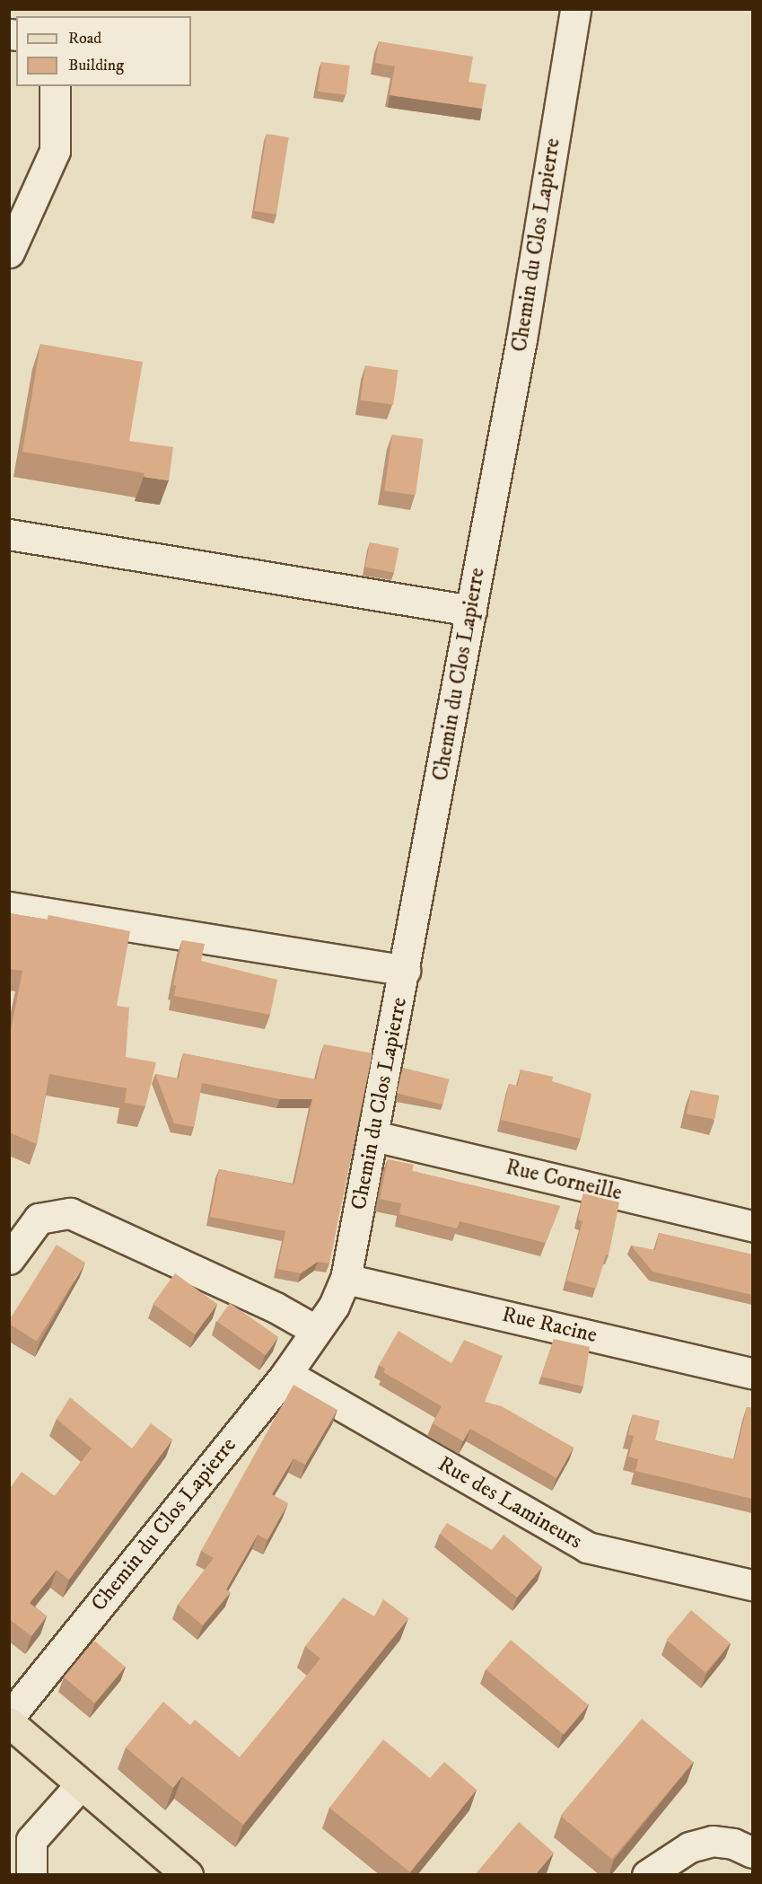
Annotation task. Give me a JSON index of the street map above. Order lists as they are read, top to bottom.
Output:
{
  "streets": {
    "street": [
      "Chemin du Clos Lapierre",
      "Rue Corneille",
      "Rue Racine",
      "Rue des Lamineurs"
    ]
  },
  "crossings": [
    ["Chemin du Clos Lapierre", "Rue Corneille"],
    ["Chemin du Clos Lapierre", "Rue Racine"],
    ["Chemin du Clos Lapierre", "Rue des Lamineurs"]
  ],
  "legend": ["Road", "Building"]
}
